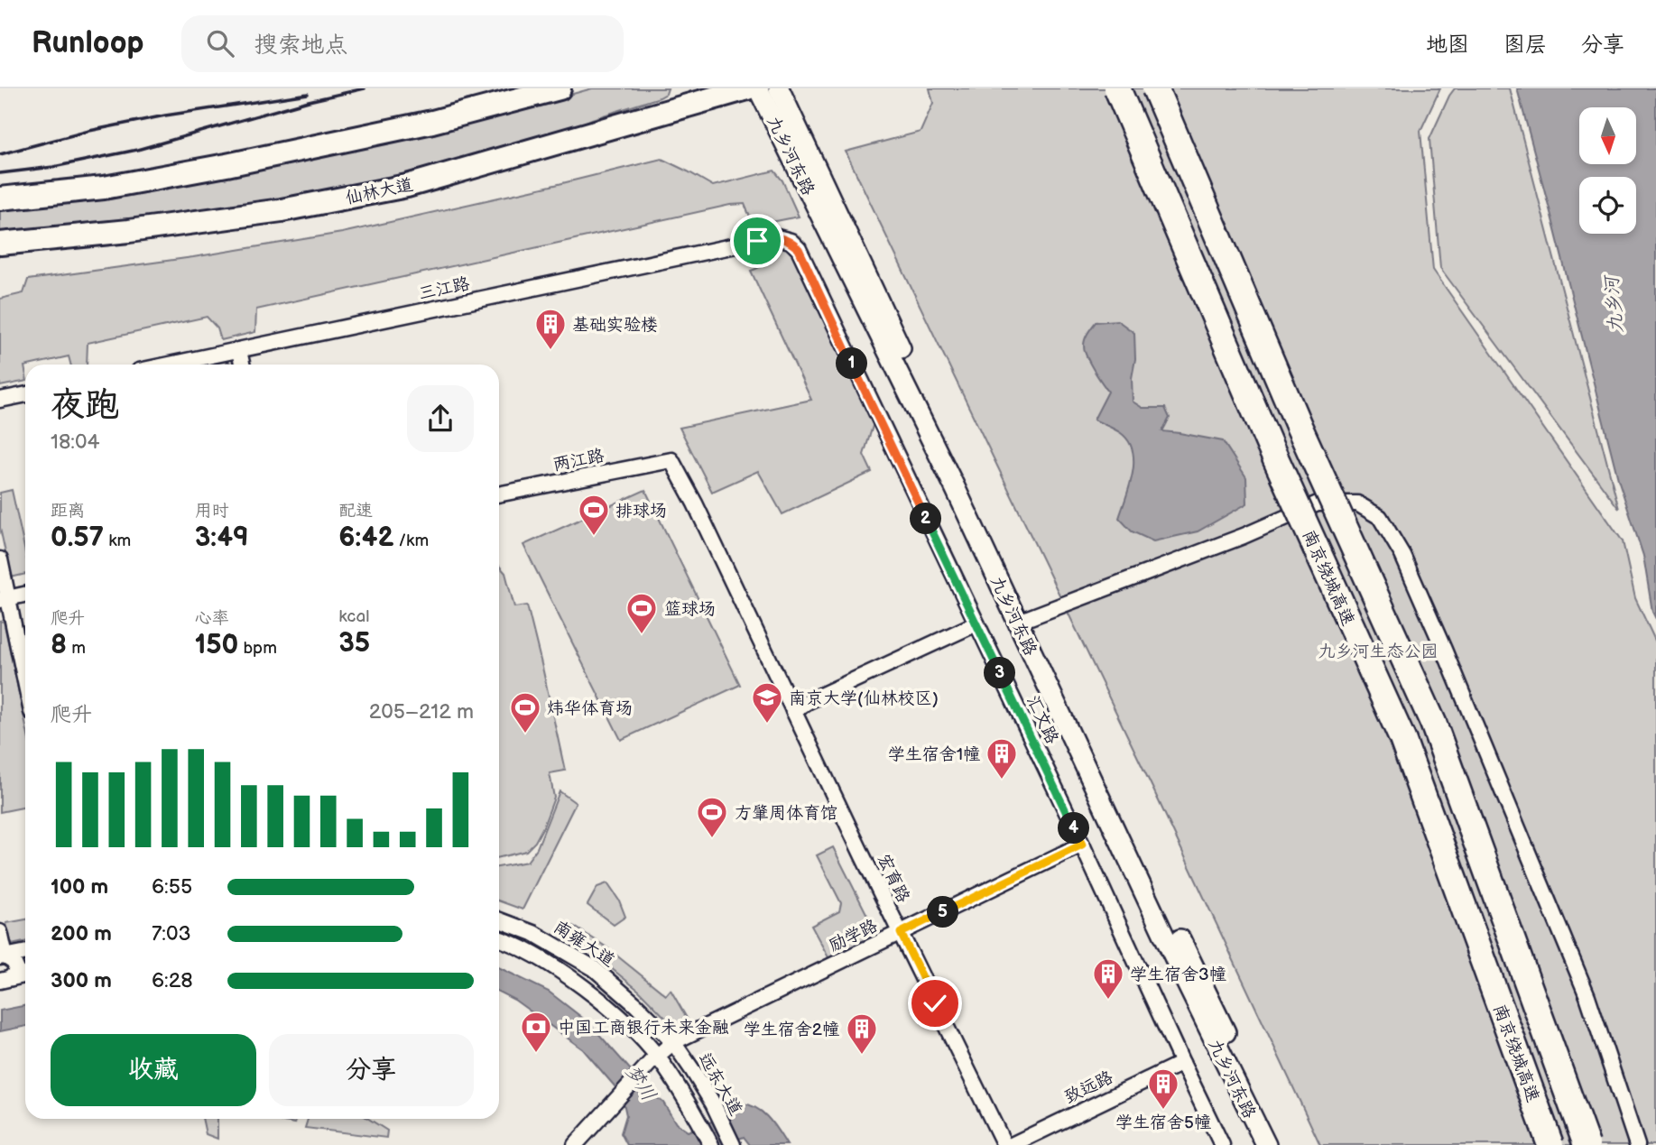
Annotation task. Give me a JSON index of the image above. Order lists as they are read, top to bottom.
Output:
{
  "streets": {
    "highway": ["南京绕城高速"],
    "main road": ["九乡河东路", "仙林大道"],
    "street": [
      "三江路",
      "两江路",
      "汇文路",
      "宏育路",
      "励学路",
      "南雍大道",
      "远东大道",
      "致远路"
    ]
  },
  "crossings": [
    ["三江路", "汇文路"],
    ["两江路", "宏育路"],
    ["汇文路", "励学路"],
    ["汇文路", "致远路"],
    ["宏育路", "励学路"],
    ["励学路", "南雍大道"],
    ["励学路", "远东大道"],
    ["南雍大道", "远东大道"]
  ],
  "water": ["九乡河", "梦川"],
  "parks": ["九乡河生态公园"],
  "places": {
    "building": [
      "基础实验楼",
      "学生宿舍1幢",
      "学生宿舍3幢",
      "学生宿舍2幢",
      "学生宿舍5幢"
    ],
    "sports": [
      "排球场",
      "篮球场",
      "炜华体育场",
      "方肇周体育馆"
    ],
    "school or university": ["南京大学(仙林校区)"],
    "bank": ["中国工商银行未来金融"]
  },
  "north": "bottom",
  "page": {
    "header": "Runloop",
    "search": "搜索地点",
    "nav": ["地图", "图层", "分享"],
    "pins": [
      "1",
      "2",
      "3",
      "4",
      "5"
    ],
    "heading": ["夜跑", "18:04"],
    "stats": [
      ["距离", "0.57 km"],
      ["用时", "3:49"],
      ["配速", "6:42 /km"],
      ["爬升", "8 m"],
      ["心率", "150 bpm"],
      ["kcal", "35"]
    ],
    "chart": ["爬升", "205–212 m"],
    "list": [
      {
        "name": "100 m",
        "note": "6:55"
      },
      {
        "name": "200 m",
        "note": "7:03"
      },
      {
        "name": "300 m",
        "note": "6:28"
      }
    ],
    "buttons": ["收藏", "分享"]
  }
}
